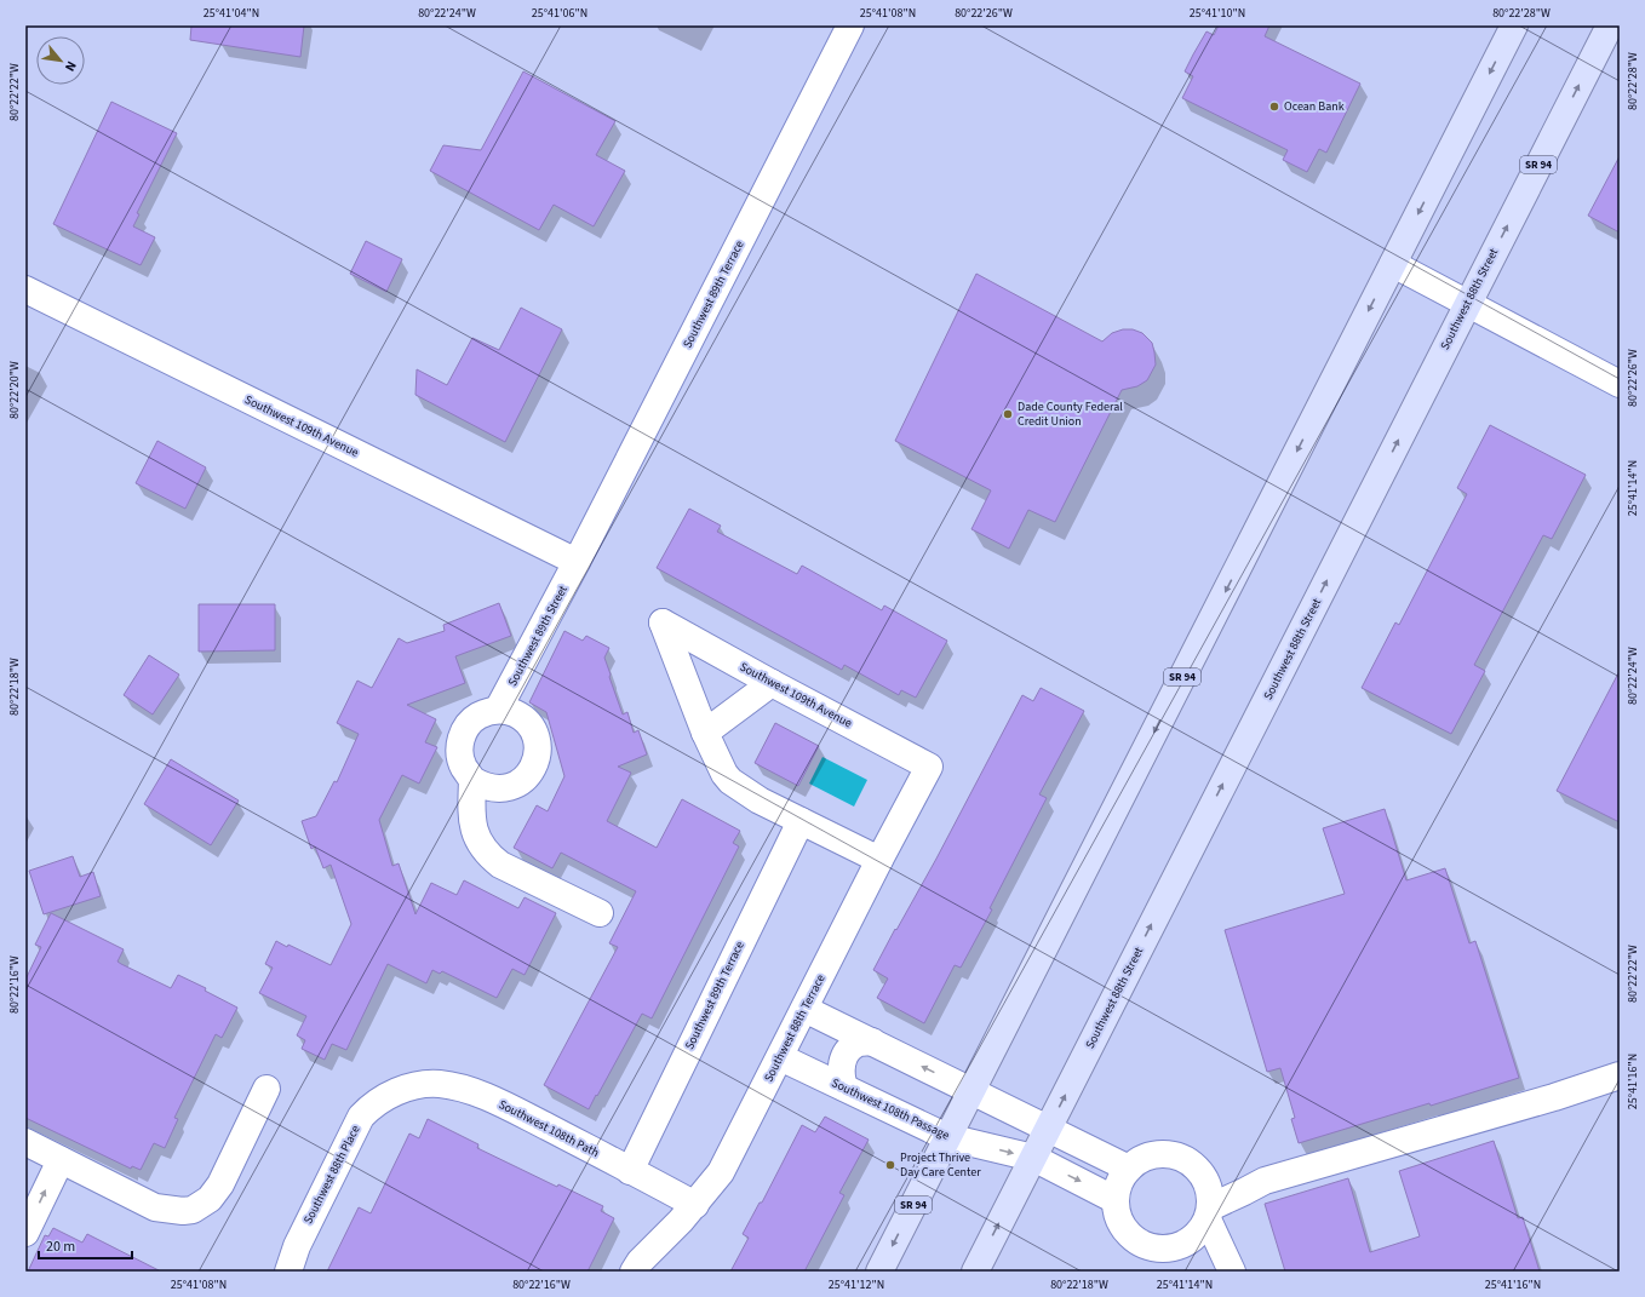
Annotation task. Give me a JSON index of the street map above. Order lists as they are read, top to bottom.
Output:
{
  "streets": {
    "main road": ["SR 94", "Southwest 88th Street"],
    "street": [
      "Southwest 89th Terrace",
      "Southwest 109th Avenue",
      "Southwest 89th Street",
      "Southwest 88th Terrace",
      "Southwest 108th Passage",
      "Southwest 108th Path",
      "Southwest 88th Place"
    ]
  },
  "crossings": [
    ["SR 94", "Southwest 108th Passage"],
    ["Southwest 89th Terrace", "Southwest 109th Avenue"],
    ["Southwest 89th Terrace", "Southwest 89th Street"],
    ["Southwest 89th Terrace", "Southwest 108th Path"],
    ["Southwest 88th Street", "Southwest 108th Passage"],
    ["Southwest 109th Avenue", "Southwest 89th Street"],
    ["Southwest 109th Avenue", "Southwest 88th Terrace"],
    ["Southwest 88th Terrace", "Southwest 108th Passage"],
    ["Southwest 88th Terrace", "Southwest 108th Path"],
    ["Southwest 108th Path", "Southwest 88th Place"]
  ],
  "places": ["Ocean Bank", "Dade County Federal Credit Union", "Project Thrive Day Care Center"],
  "scale_bar": "20 m",
  "north": "bottom right",
  "coordinates": [
    "25°41'04\"N",
    "80°22'24\"W",
    "25°41'06\"N",
    "25°41'08\"N",
    "80°22'26\"W",
    "25°41'10\"N",
    "80°22'28\"W",
    "80°22'22\"W",
    "80°22'20\"W",
    "25°41'14\"N",
    "80°22'18\"W",
    "80°22'16\"W",
    "25°41'16\"N",
    "25°41'12\"N"
  ]
}
